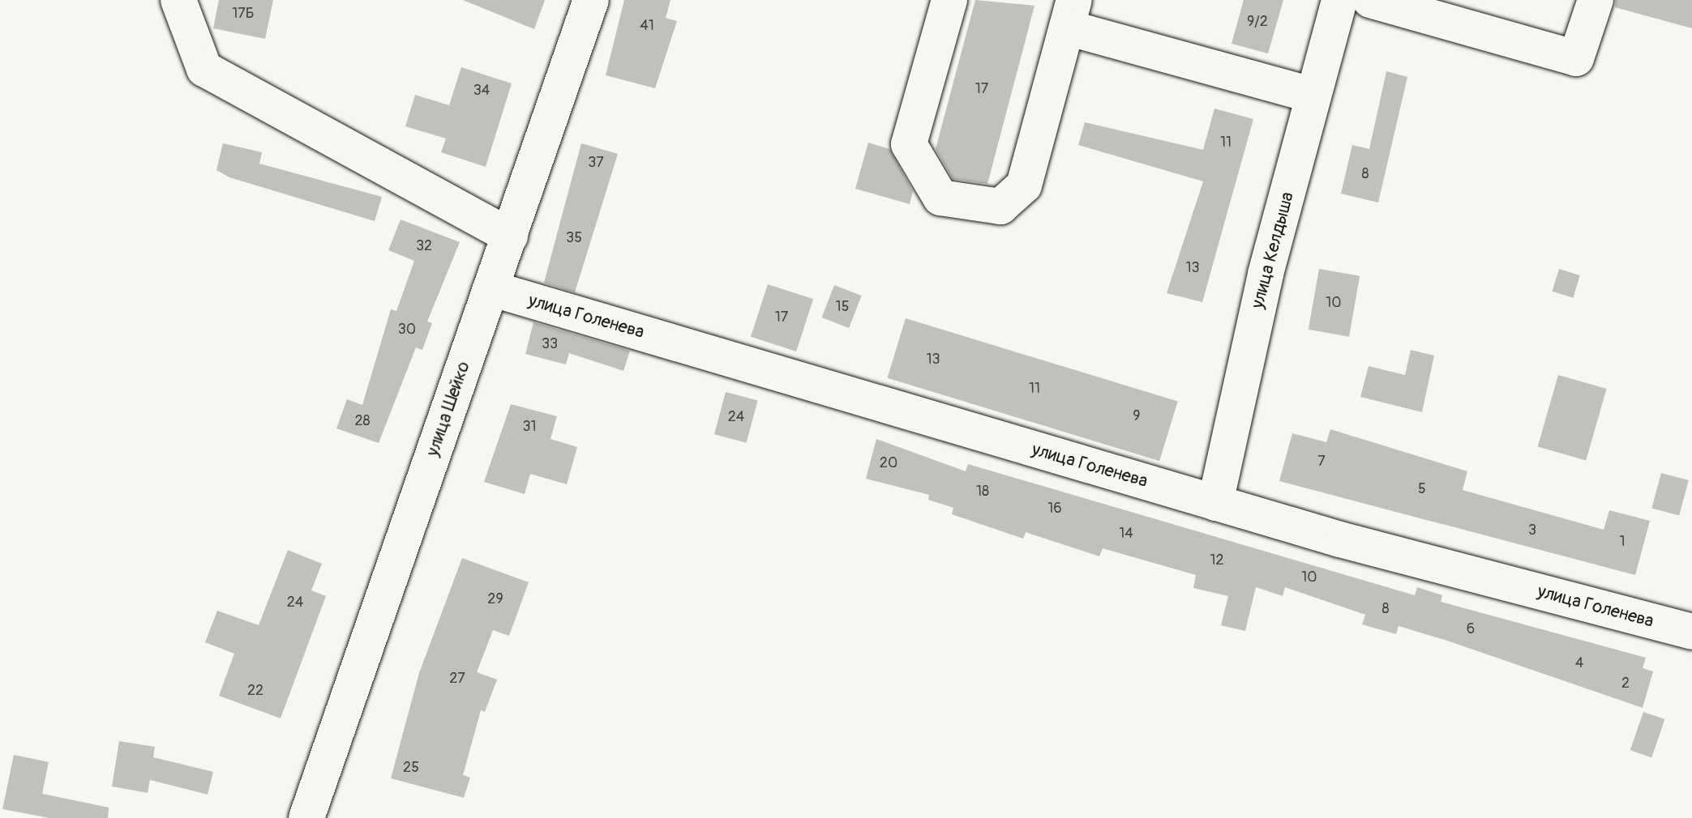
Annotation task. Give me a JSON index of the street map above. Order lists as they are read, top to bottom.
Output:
{
  "streets": {
    "street": ["улица Келдыша", "улица Голенева", "улица Шейко"]
  },
  "crossings": [
    ["улица Келдыша", "улица Голенева"],
    ["улица Голенева", "улица Шейко"]
  ],
  "house_numbers": [
    "17Б",
    "9/2",
    "41",
    "17",
    "34",
    "11",
    "37",
    "8",
    "35",
    "32",
    "13",
    "10",
    "15",
    "17",
    "30",
    "33",
    "13",
    "11",
    "9",
    "24",
    "28",
    "31",
    "7",
    "20",
    "5",
    "18",
    "16",
    "3",
    "14",
    "1",
    "12",
    "10",
    "29",
    "24",
    "8",
    "6",
    "4",
    "27",
    "2",
    "22",
    "25"
  ]
}
